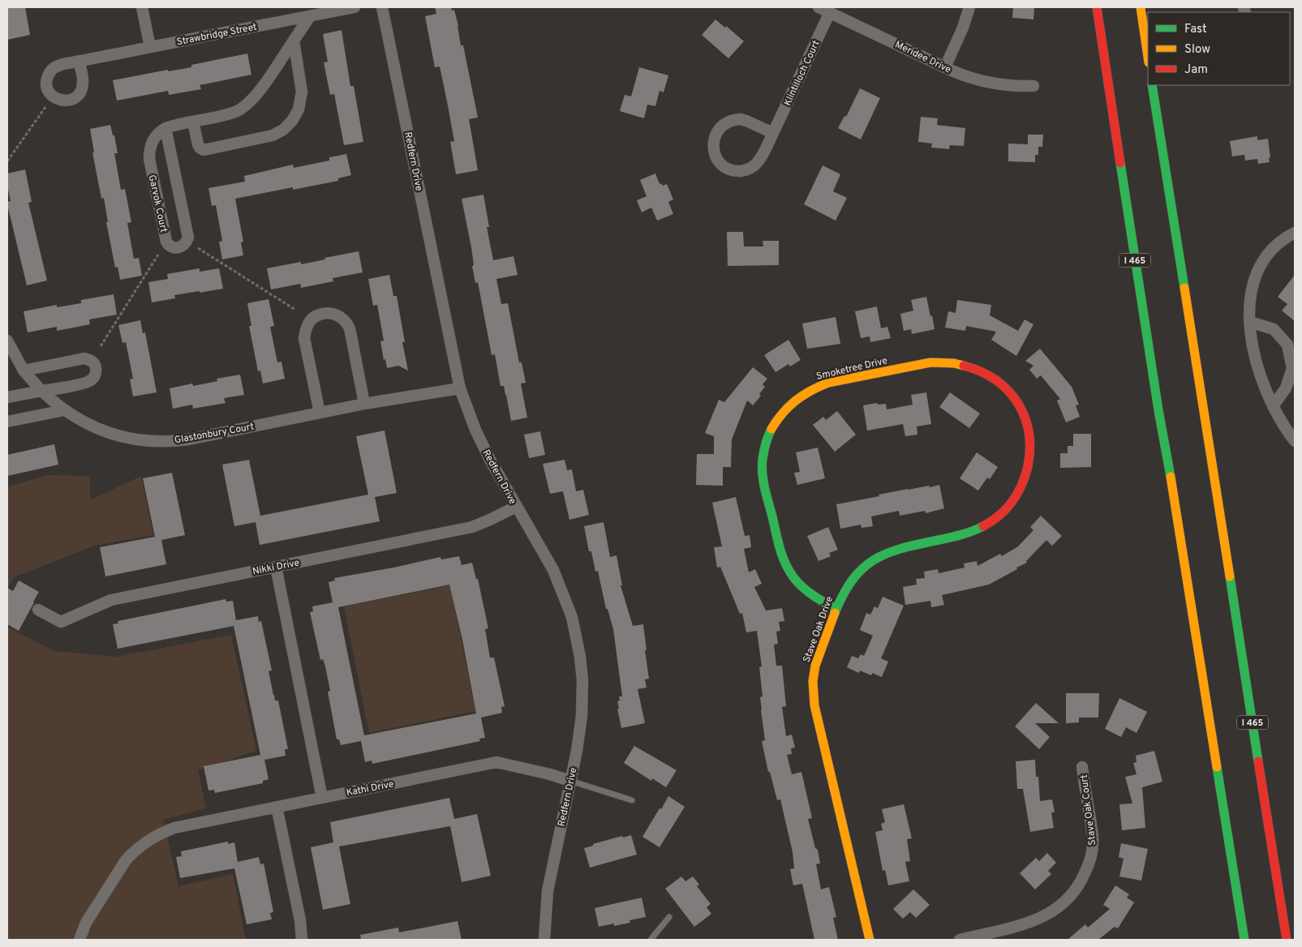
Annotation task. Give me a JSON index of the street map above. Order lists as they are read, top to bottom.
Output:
{
  "streets": {
    "main road": ["I 465", "Smoketree Drive", "Stave Oak Drive"],
    "street": [
      "Strawbridge Street",
      "Meridee Drive",
      "Klintilloch Court",
      "Redfern Drive",
      "Garvok Court",
      "Glastonbury Court",
      "Nikki Drive",
      "Kathi Drive",
      "Stave Oak Court"
    ]
  },
  "crossings": [
    ["Meridee Drive", "Klintilloch Court"],
    ["Redfern Drive", "Glastonbury Court"],
    ["Redfern Drive", "Nikki Drive"],
    ["Redfern Drive", "Kathi Drive"],
    ["Smoketree Drive", "Stave Oak Drive"]
  ],
  "legend": ["Fast", "Slow", "Jam"]
}
